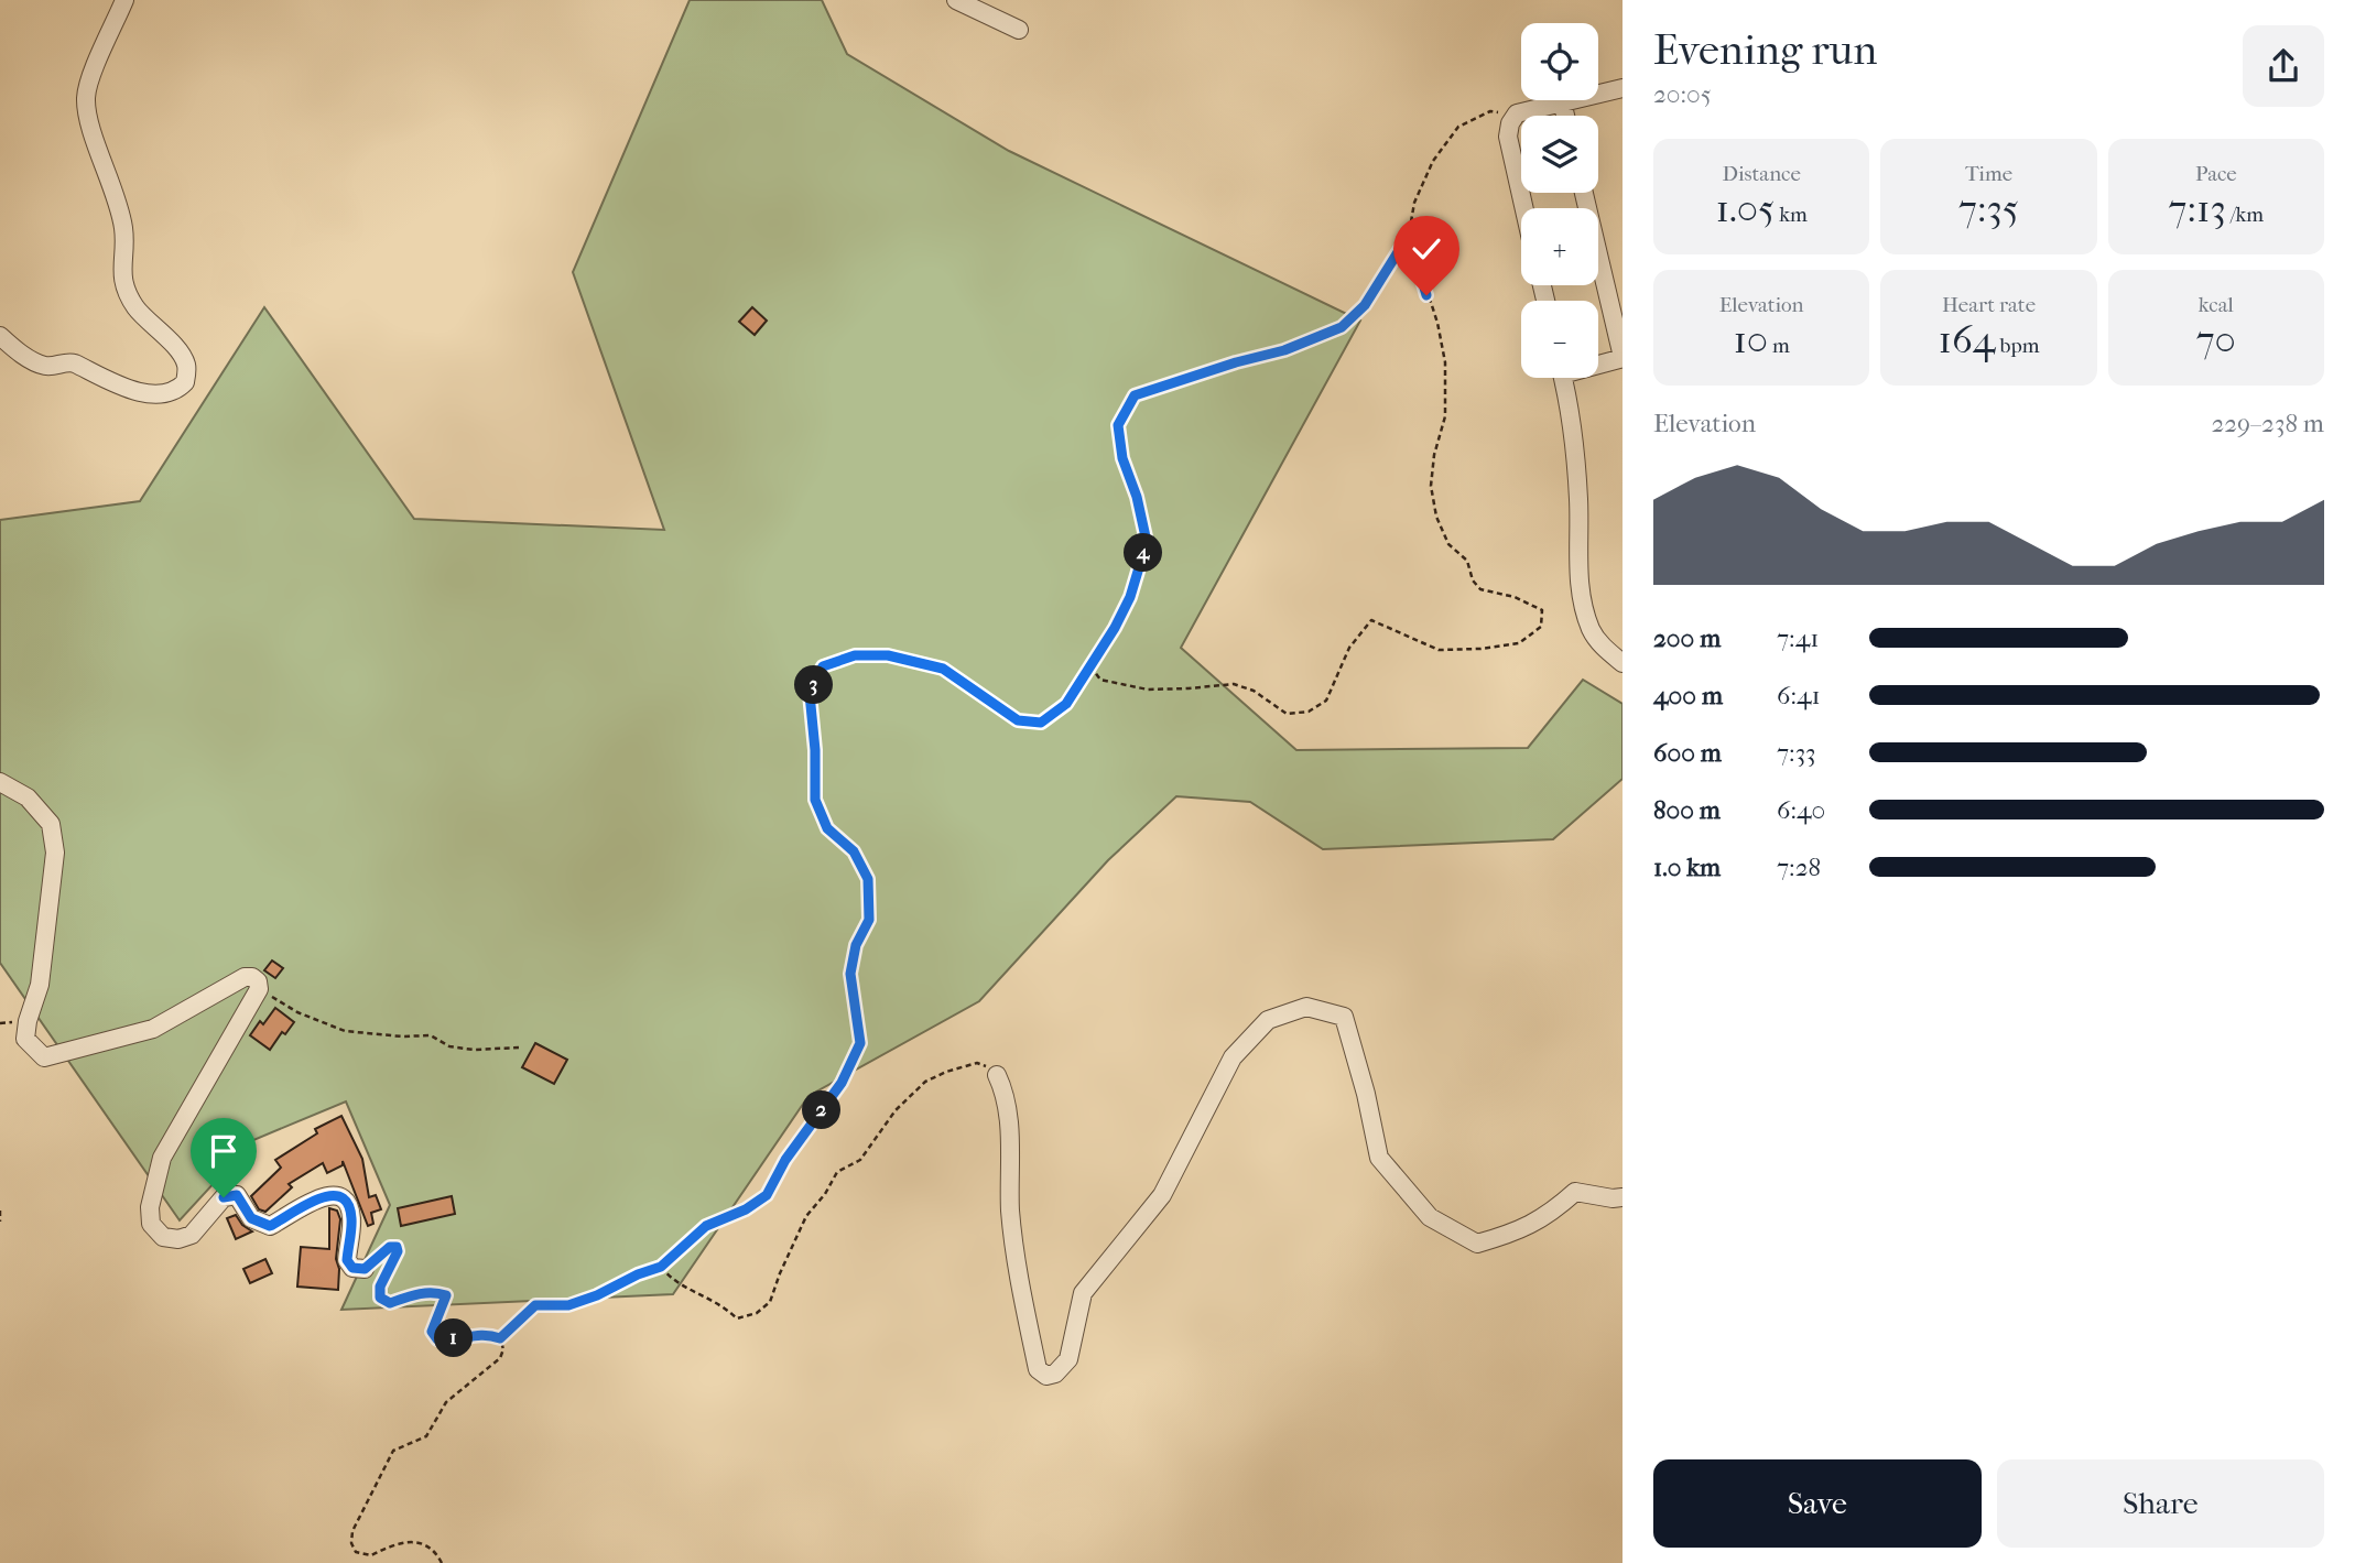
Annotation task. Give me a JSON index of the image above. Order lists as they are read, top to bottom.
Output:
{
  "page": {
    "heading": ["Evening run", "20:05"],
    "map_buttons": ["+", "−"],
    "stats": [
      ["Distance", "1.05 km"],
      ["Time", "7:35"],
      ["Pace", "7:13 /km"],
      ["Elevation", "10 m"],
      ["Heart rate", "164 bpm"],
      ["kcal", "70"]
    ],
    "chart": ["Elevation", "229–238 m"],
    "pins": [
      "4",
      "3",
      "2",
      "1"
    ],
    "list": [
      {
        "name": "200 m",
        "note": "7:41"
      },
      {
        "name": "400 m",
        "note": "6:41"
      },
      {
        "name": "600 m",
        "note": "7:33"
      },
      {
        "name": "800 m",
        "note": "6:40"
      },
      {
        "name": "1.0 km",
        "note": "7:28"
      }
    ],
    "buttons": ["Save", "Share"]
  }
}
